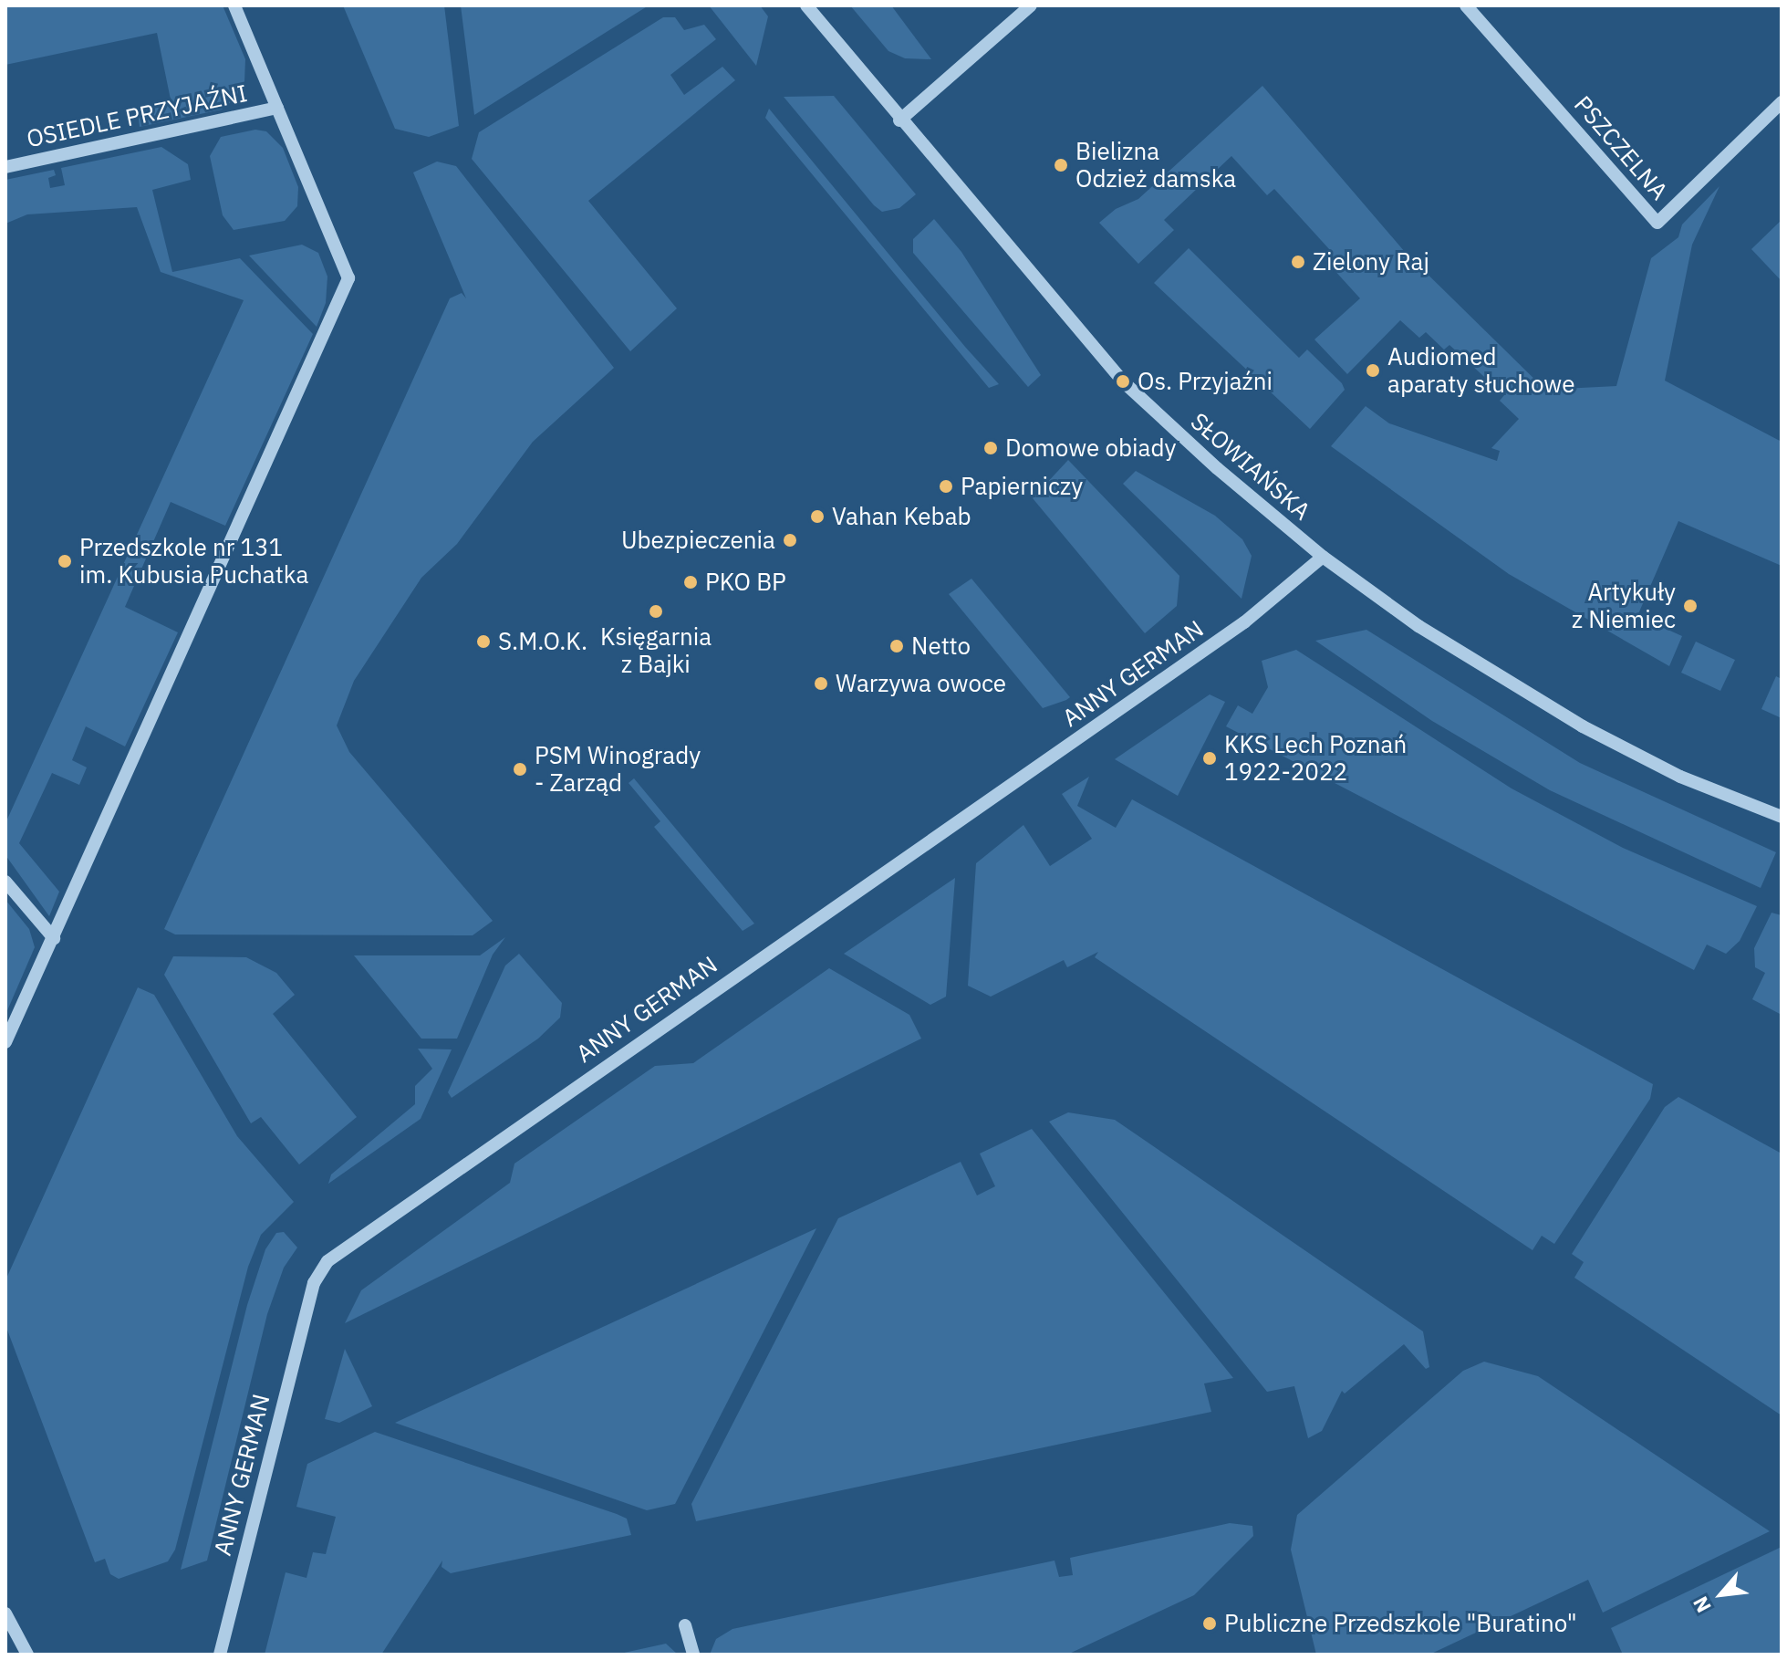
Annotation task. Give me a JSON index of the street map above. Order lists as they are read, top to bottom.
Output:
{
  "streets": {
    "street": [
      "OSIEDLE PRZYJAŹNI",
      "PSZCZELNA",
      "SŁOWIAŃSKA",
      "ANNY GERMAN"
    ]
  },
  "crossings": [
    ["SŁOWIAŃSKA", "ANNY GERMAN"]
  ],
  "places": [
    "Bielizna Odzież damska",
    "Zielony Raj",
    "Audiomed aparaty słuchowe",
    "Os. Przyjaźni",
    "Domowe obiady",
    "Papierniczy",
    "Vahan Kebab",
    "Ubezpieczenia",
    "Przedszkole nr 131 im. Kubusia Puchatka",
    "PKO BP",
    "Artykuły z Niemiec",
    "Księgarnia z Bajki",
    "S.M.O.K.",
    "Netto",
    "Warzywa owoce",
    "KKS Lech Poznań 1922-2022",
    "PSM Winogrady - Zarząd",
    "Publiczne Przedszkole \"Buratino\""
  ],
  "north": "bottom left"
}
